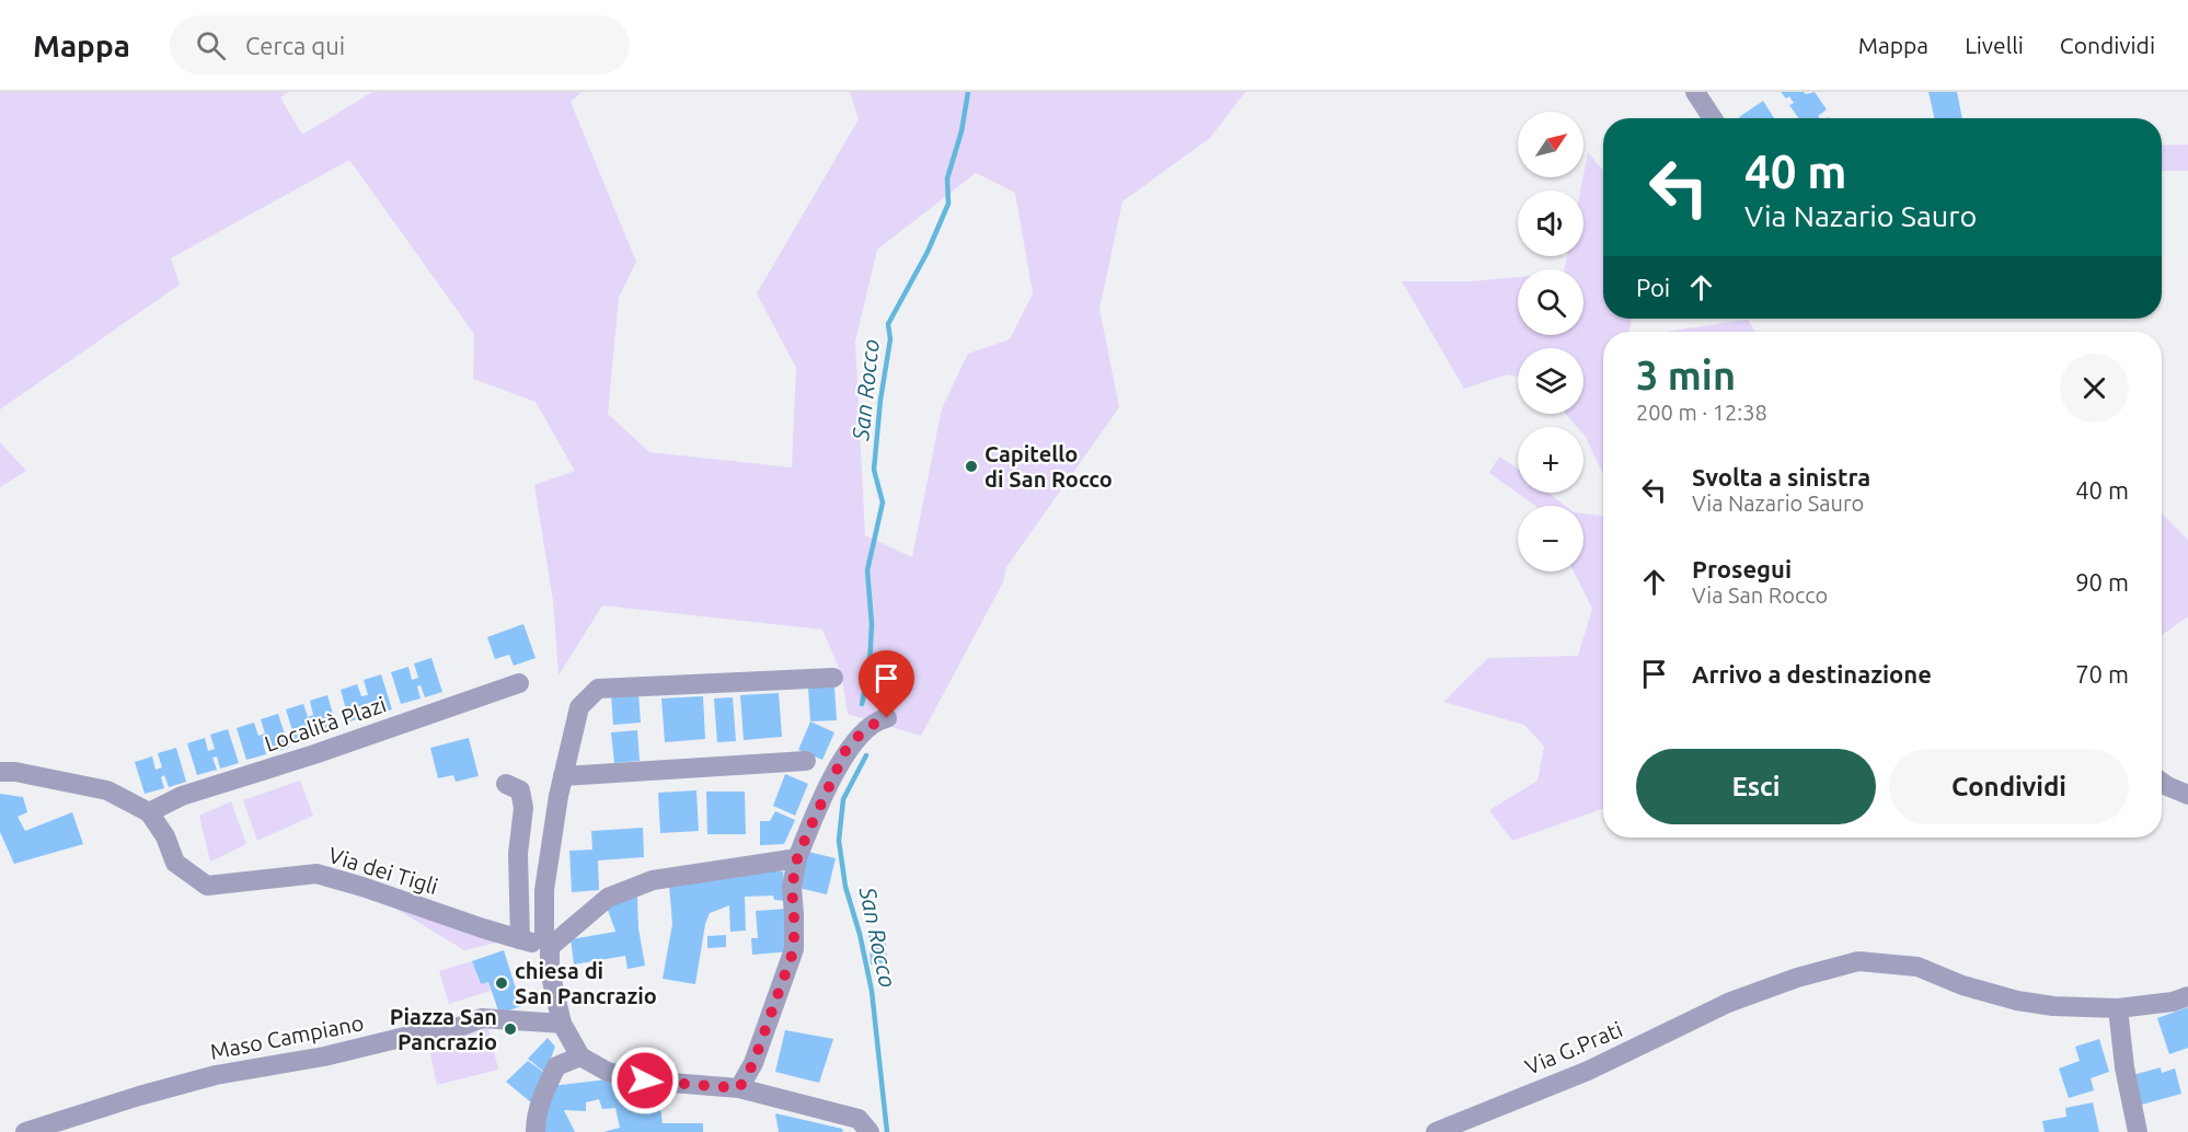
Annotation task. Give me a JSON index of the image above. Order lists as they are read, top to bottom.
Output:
{
  "streets": {
    "street": [
      "Località Plazi",
      "Via dei Tigli",
      "Maso Campiano",
      "Via G.Prati"
    ]
  },
  "crossings": [
    ["Località Plazi", "Via dei Tigli"]
  ],
  "water": ["San Rocco"],
  "places": ["Capitello di San Rocco", "chiesa di San Pancrazio", "Piazza San Pancrazio"],
  "north": "top right",
  "page": {
    "header": "Mappa",
    "search": "Cerca qui",
    "nav": ["Mappa", "Livelli", "Condividi"],
    "map_buttons": ["+", "−"],
    "turn": ["40 m", "Via Nazario Sauro"],
    "then": "Poi",
    "heading": ["3 min", "200 m · 12:38"],
    "list": [
      {
        "name": "Svolta a sinistra",
        "note": "Via Nazario Sauro",
        "value": "40 m"
      },
      {
        "name": "Prosegui",
        "note": "Via San Rocco",
        "value": "90 m"
      },
      {
        "name": "Arrivo a destinazione",
        "value": "70 m"
      }
    ],
    "buttons": ["Esci", "Condividi"]
  }
}
